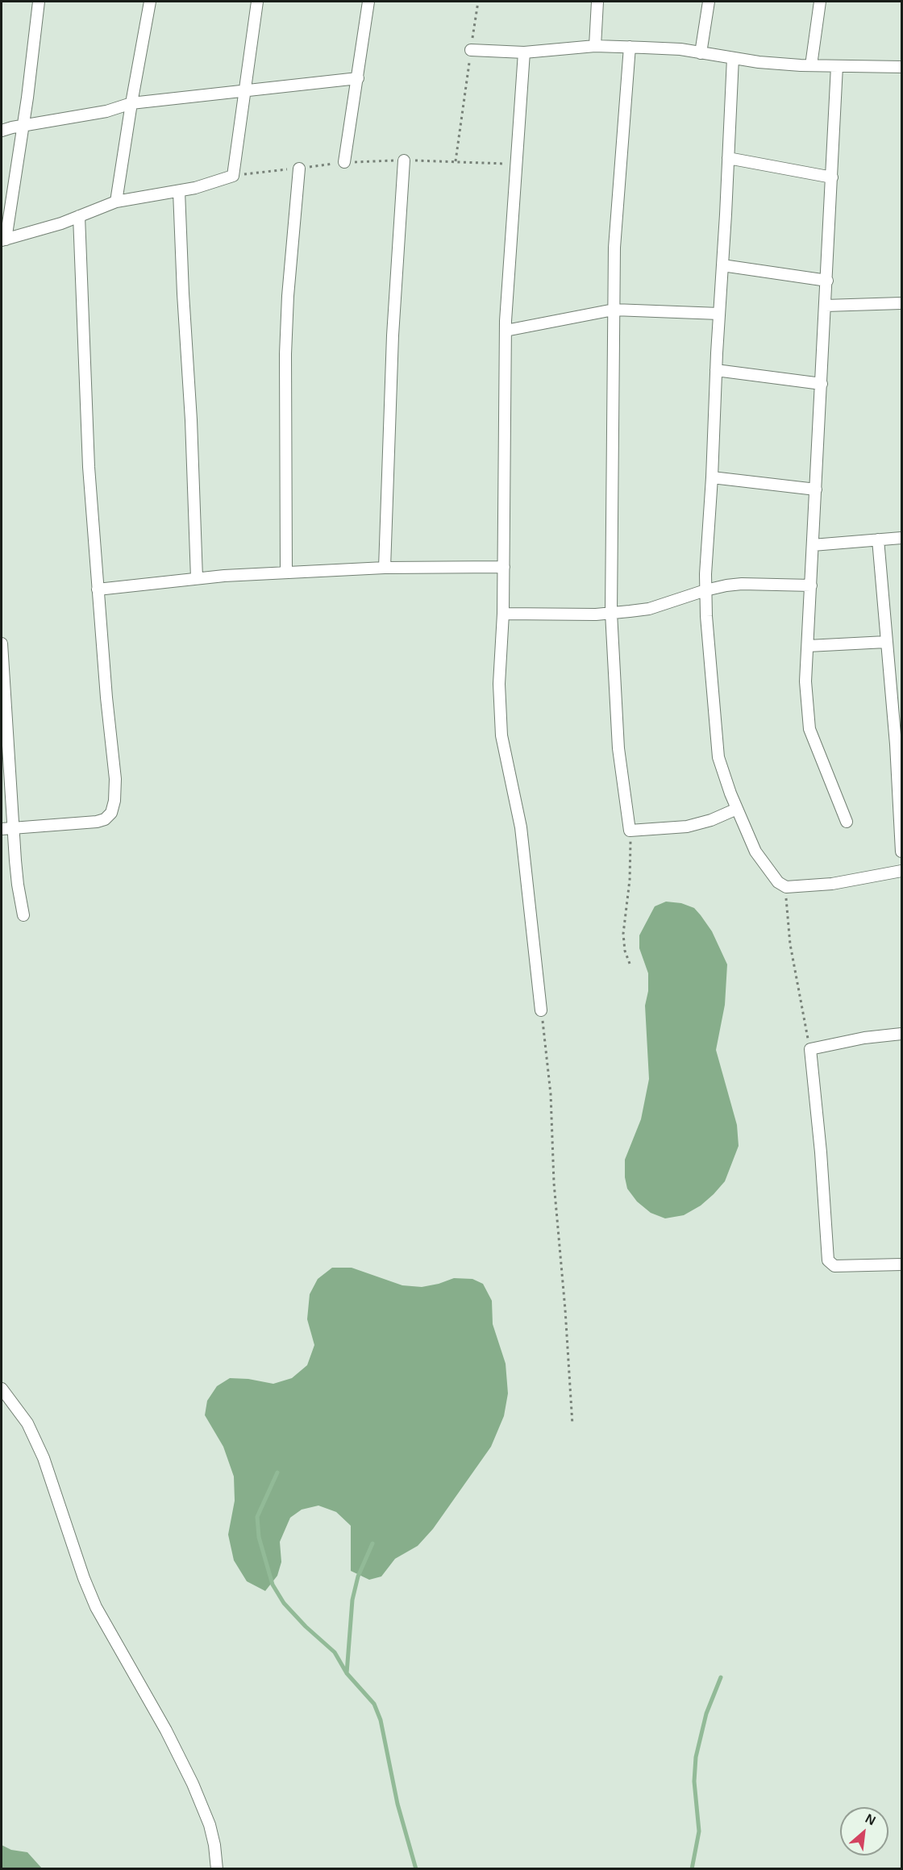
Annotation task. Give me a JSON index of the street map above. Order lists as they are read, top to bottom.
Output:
{
  "north": "top right"
}
